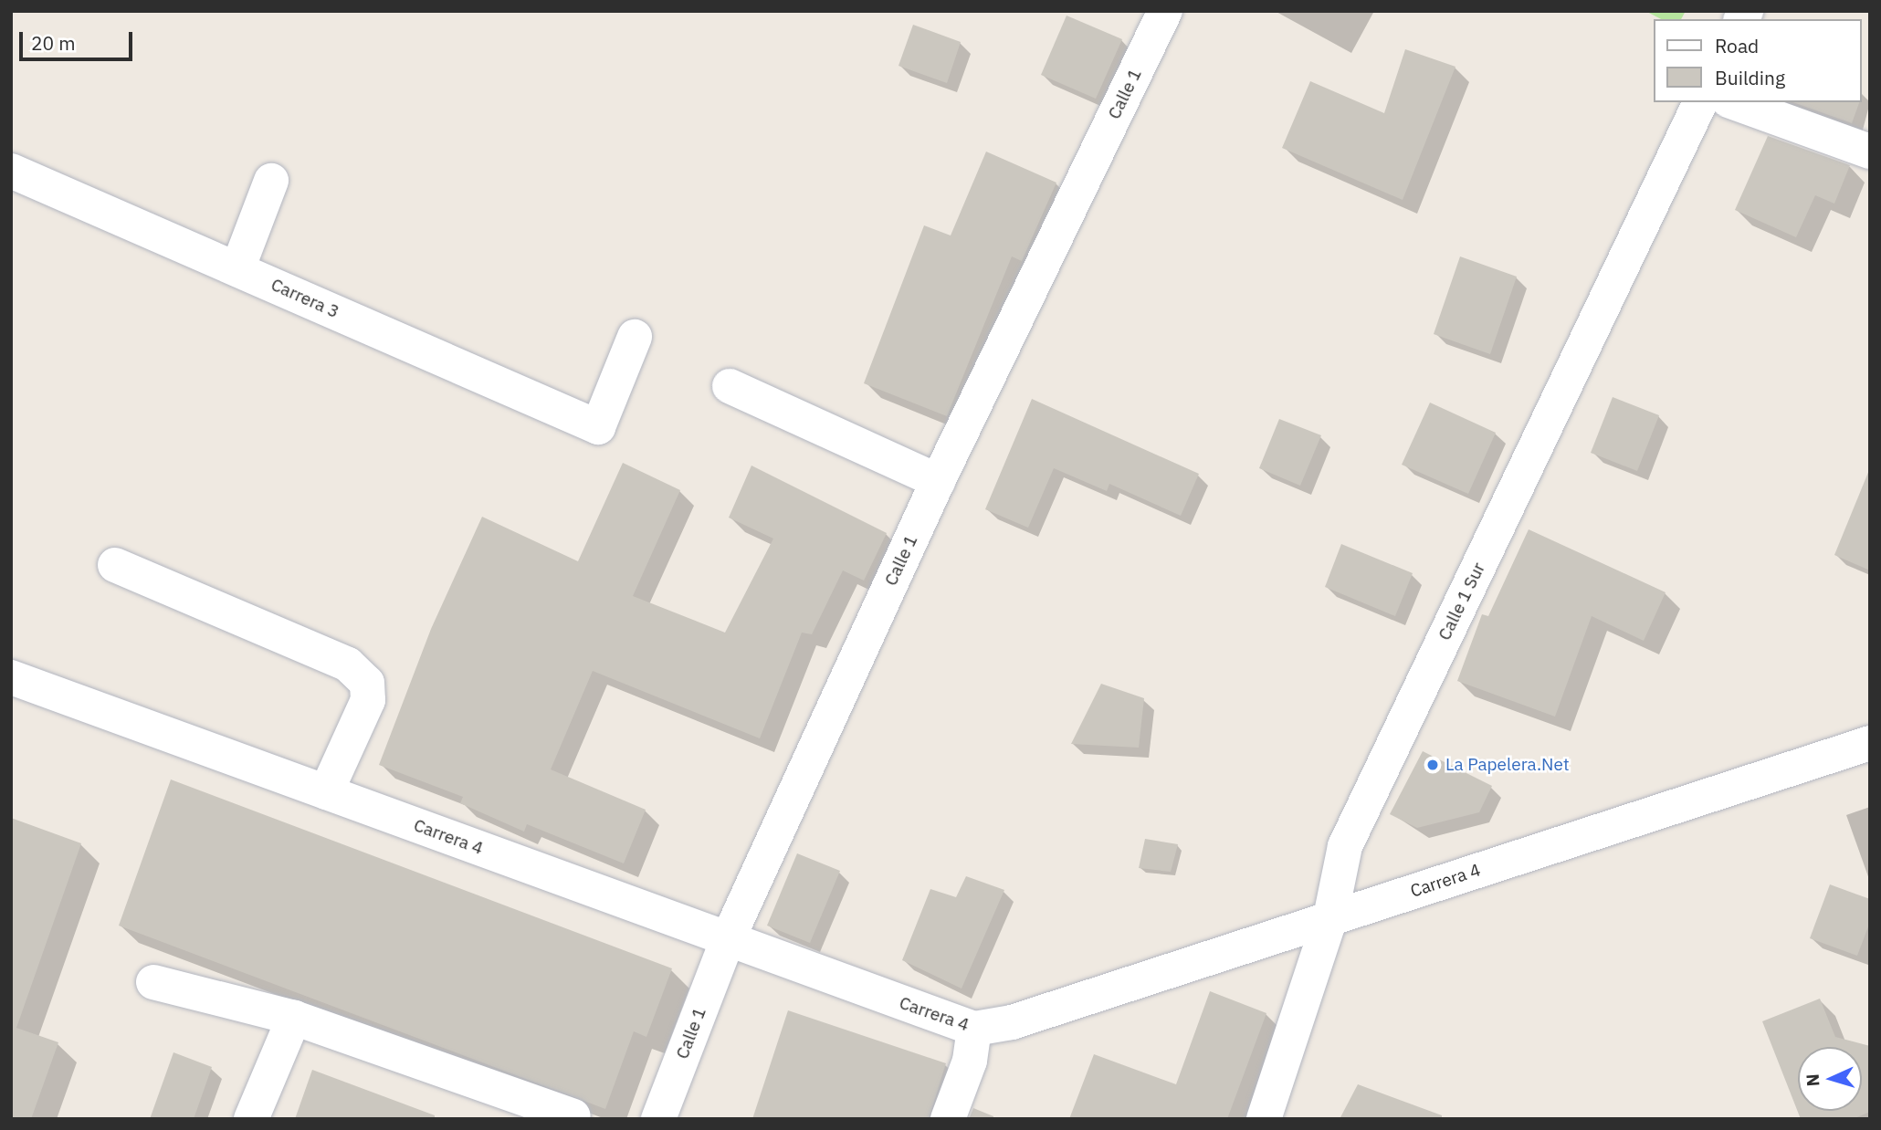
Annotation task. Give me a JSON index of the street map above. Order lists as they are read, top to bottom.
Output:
{
  "streets": {
    "street": [
      "Calle 1",
      "Carrera 3",
      "Calle 1 Sur",
      "Carrera 4"
    ]
  },
  "crossings": [
    ["Calle 1", "Carrera 4"],
    ["Calle 1 Sur", "Carrera 4"]
  ],
  "places": ["La Papelera.Net"],
  "legend": ["Road", "Building"],
  "scale_bar": "20 m",
  "north": "left"
}
